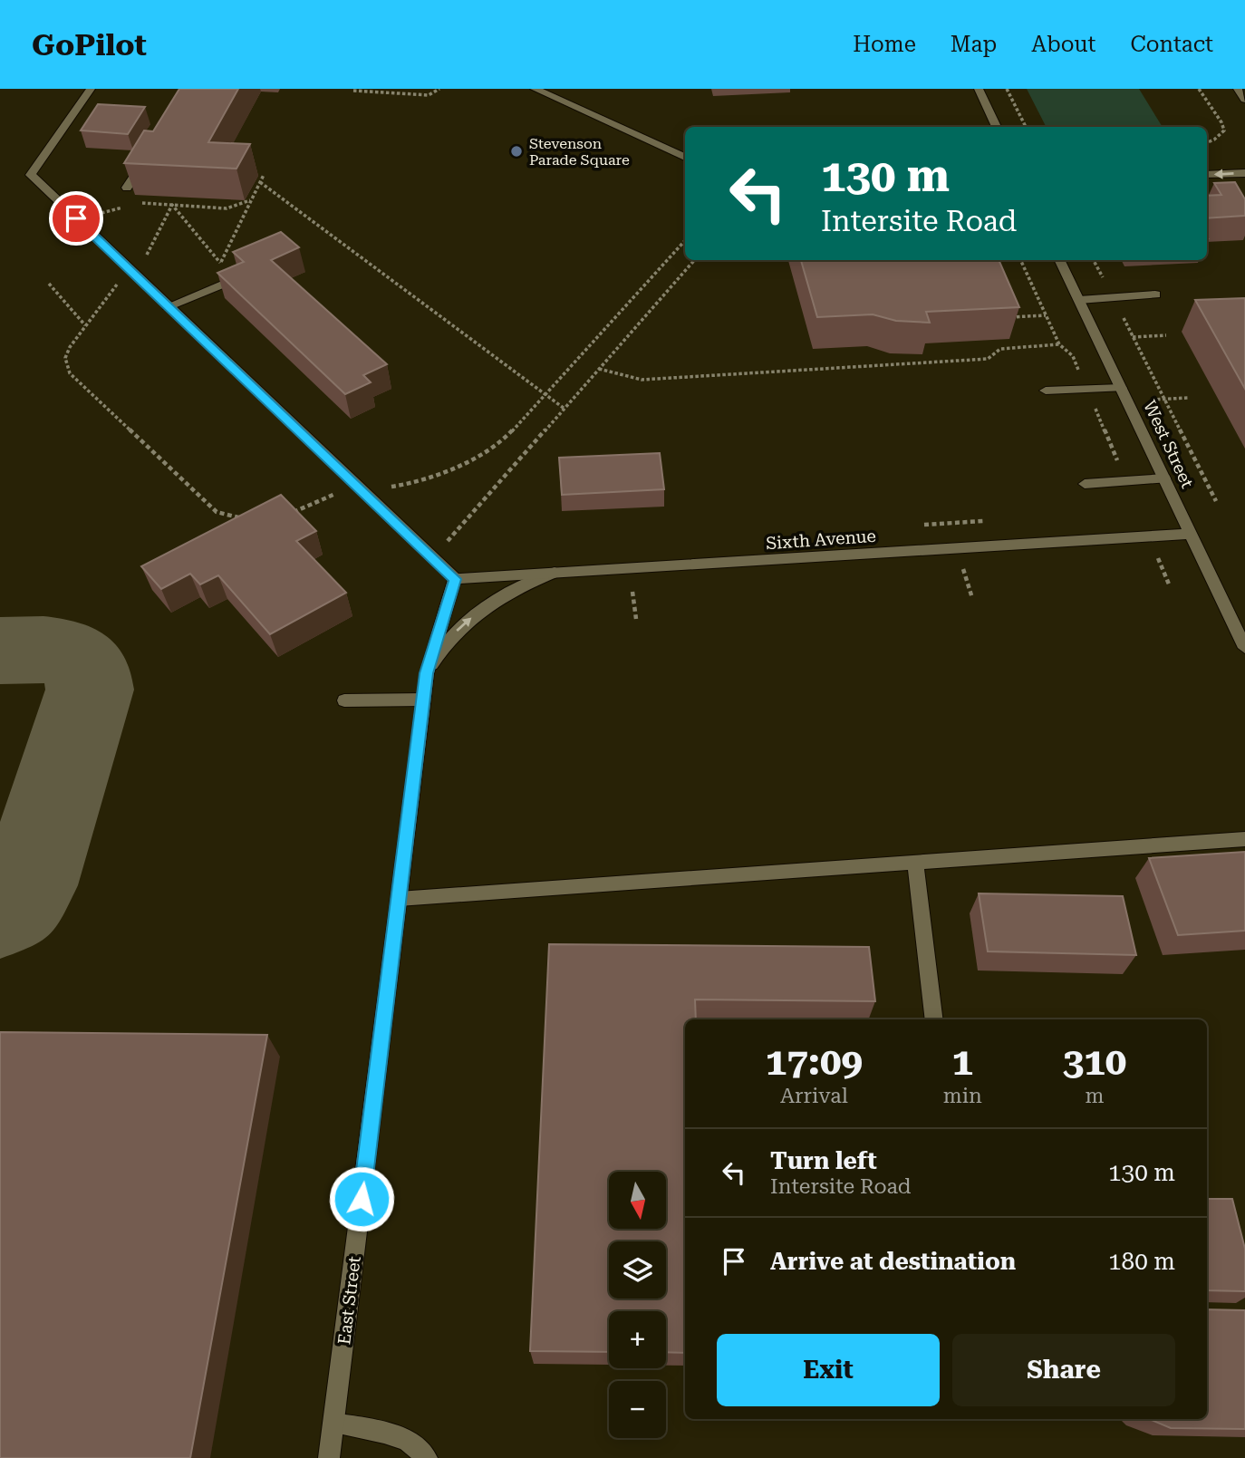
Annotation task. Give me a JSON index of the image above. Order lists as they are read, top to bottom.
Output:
{
  "streets": {
    "street": ["West Street", "Sixth Avenue", "East Street"]
  },
  "crossings": [
    ["West Street", "Sixth Avenue"],
    ["Sixth Avenue", "East Street"]
  ],
  "places": ["Stevenson Parade Square"],
  "north": "bottom",
  "page": {
    "header": "GoPilot",
    "nav": [
      "Home",
      "Map",
      "About",
      "Contact"
    ],
    "turn": ["130 m", "Intersite Road"],
    "eta": [
      "17:09",
      "Arrival",
      "1",
      "min",
      "310",
      "m"
    ],
    "list": [
      {
        "name": "Turn left",
        "note": "Intersite Road",
        "value": "130 m"
      },
      {
        "name": "Arrive at destination",
        "value": "180 m"
      }
    ],
    "map_buttons": ["+", "−"],
    "buttons": ["Exit", "Share"]
  }
}
